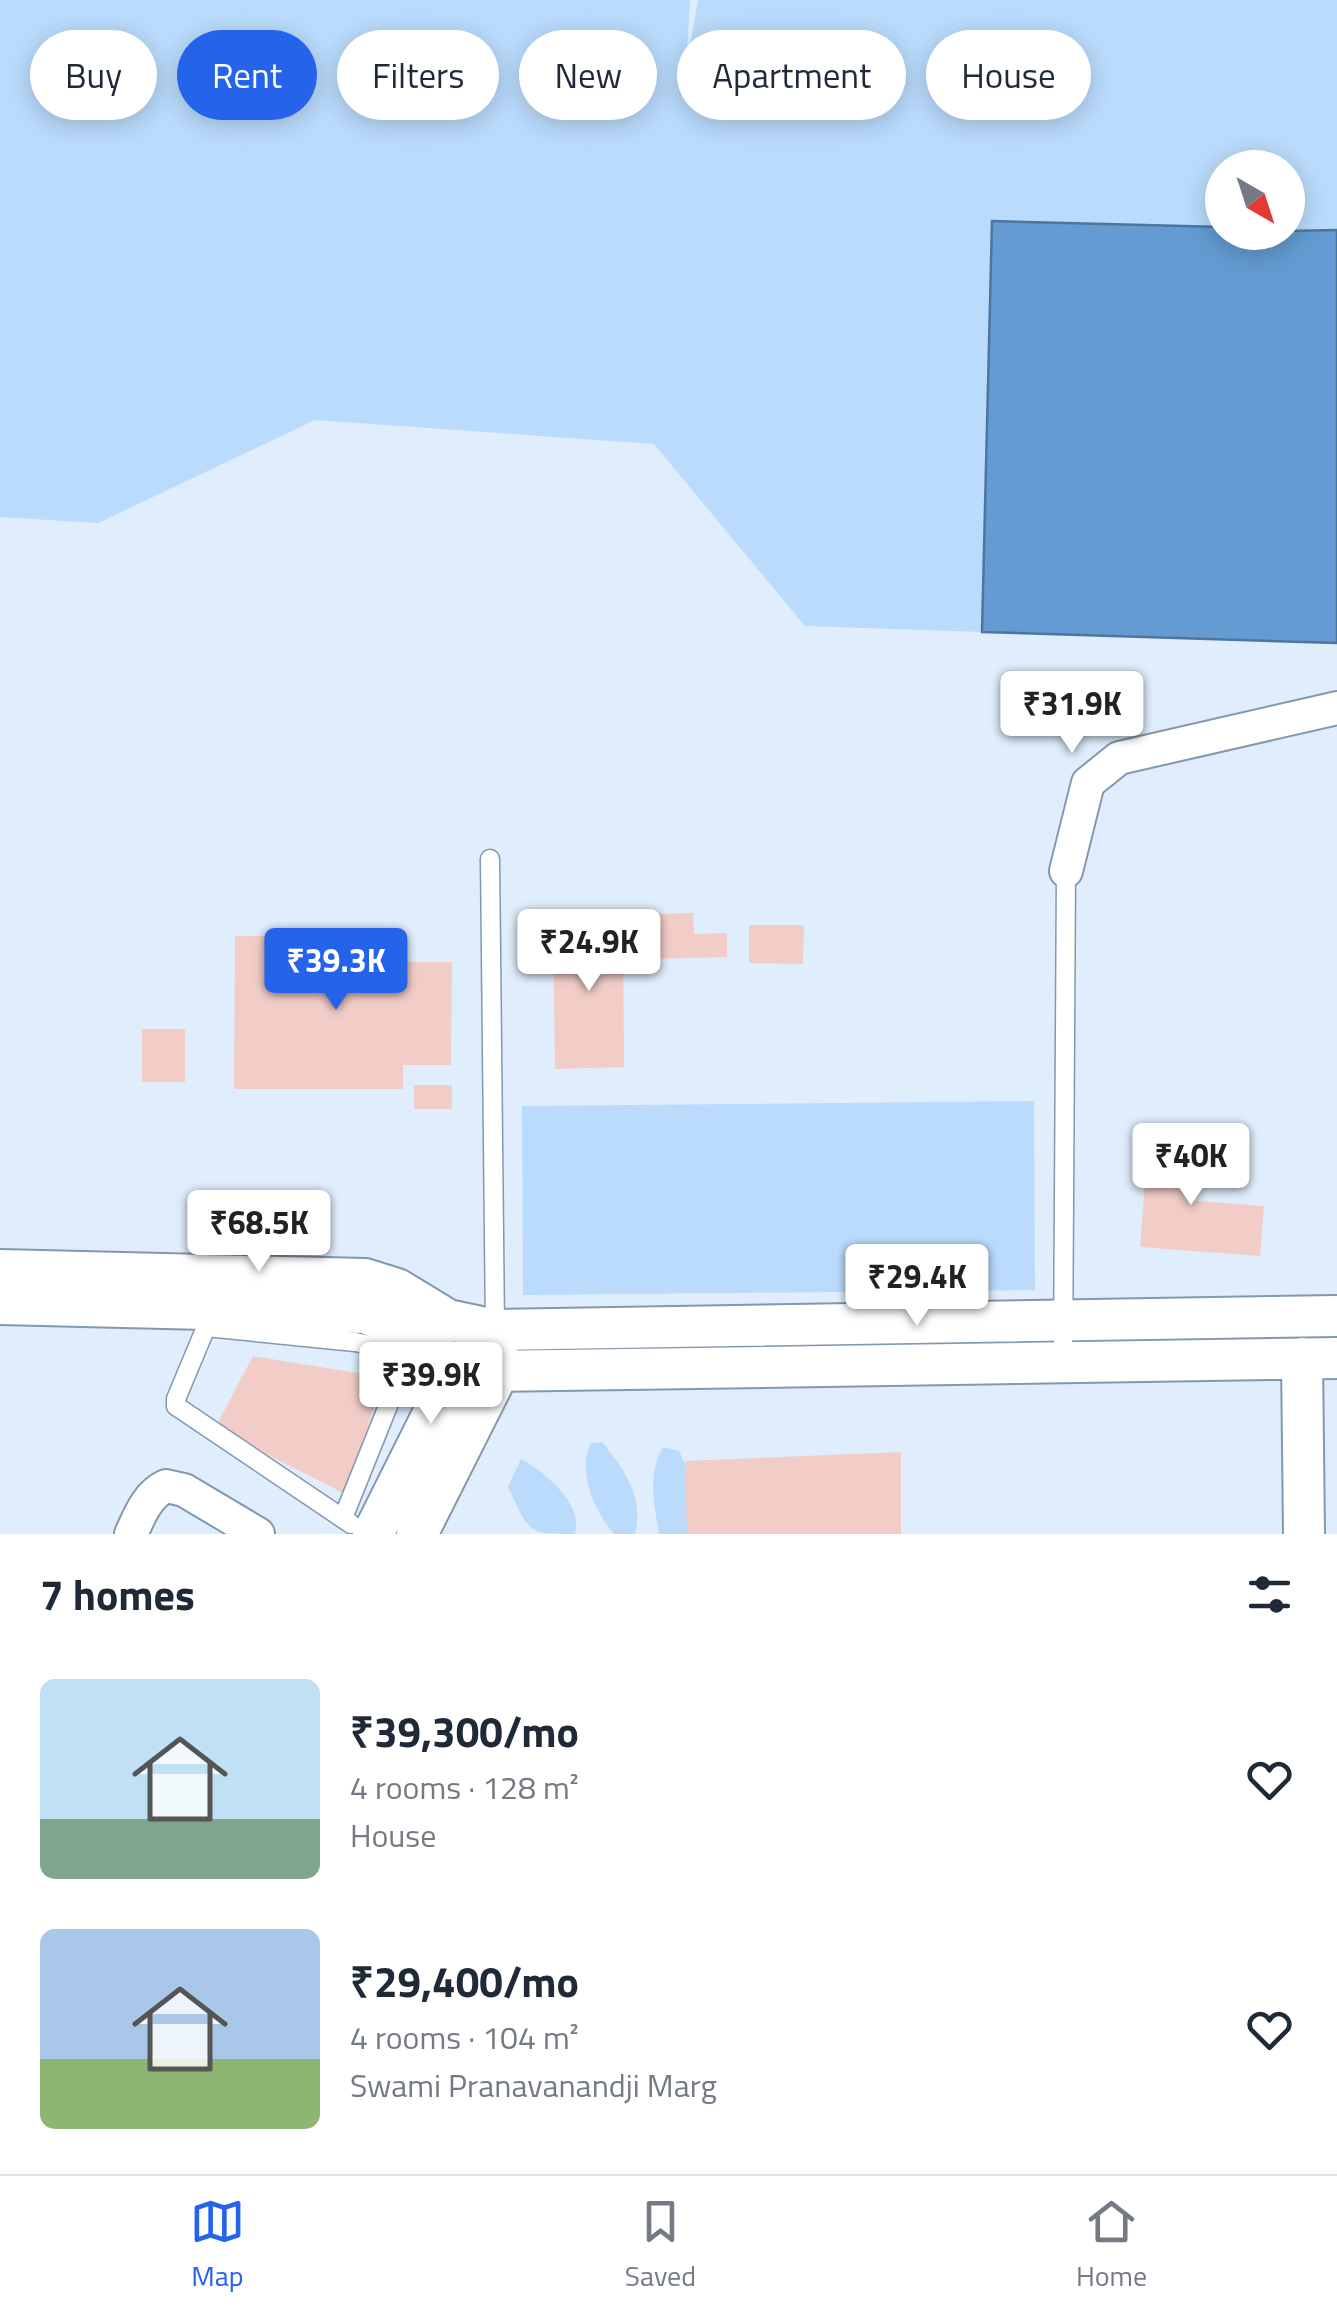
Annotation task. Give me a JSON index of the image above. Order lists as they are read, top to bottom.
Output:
{
  "north": "bottom right",
  "page": {
    "chip": [
      "Buy",
      "Rent",
      "Filters",
      "New",
      "Apartment",
      "House"
    ],
    "price": [
      "₹31.9K",
      "₹24.9K",
      "₹39.3K",
      "₹40K",
      "₹68.5K",
      "₹29.4K",
      "₹39.9K"
    ],
    "heading": "7 homes",
    "list": [
      {
        "name": "₹39,300/mo",
        "note": "4 rooms · 128 m² · House"
      },
      {
        "name": "₹29,400/mo",
        "note": "4 rooms · 104 m² · Swami Pranavanandji Marg"
      }
    ],
    "tabs": ["Map", "Saved", "Home"]
  }
}
